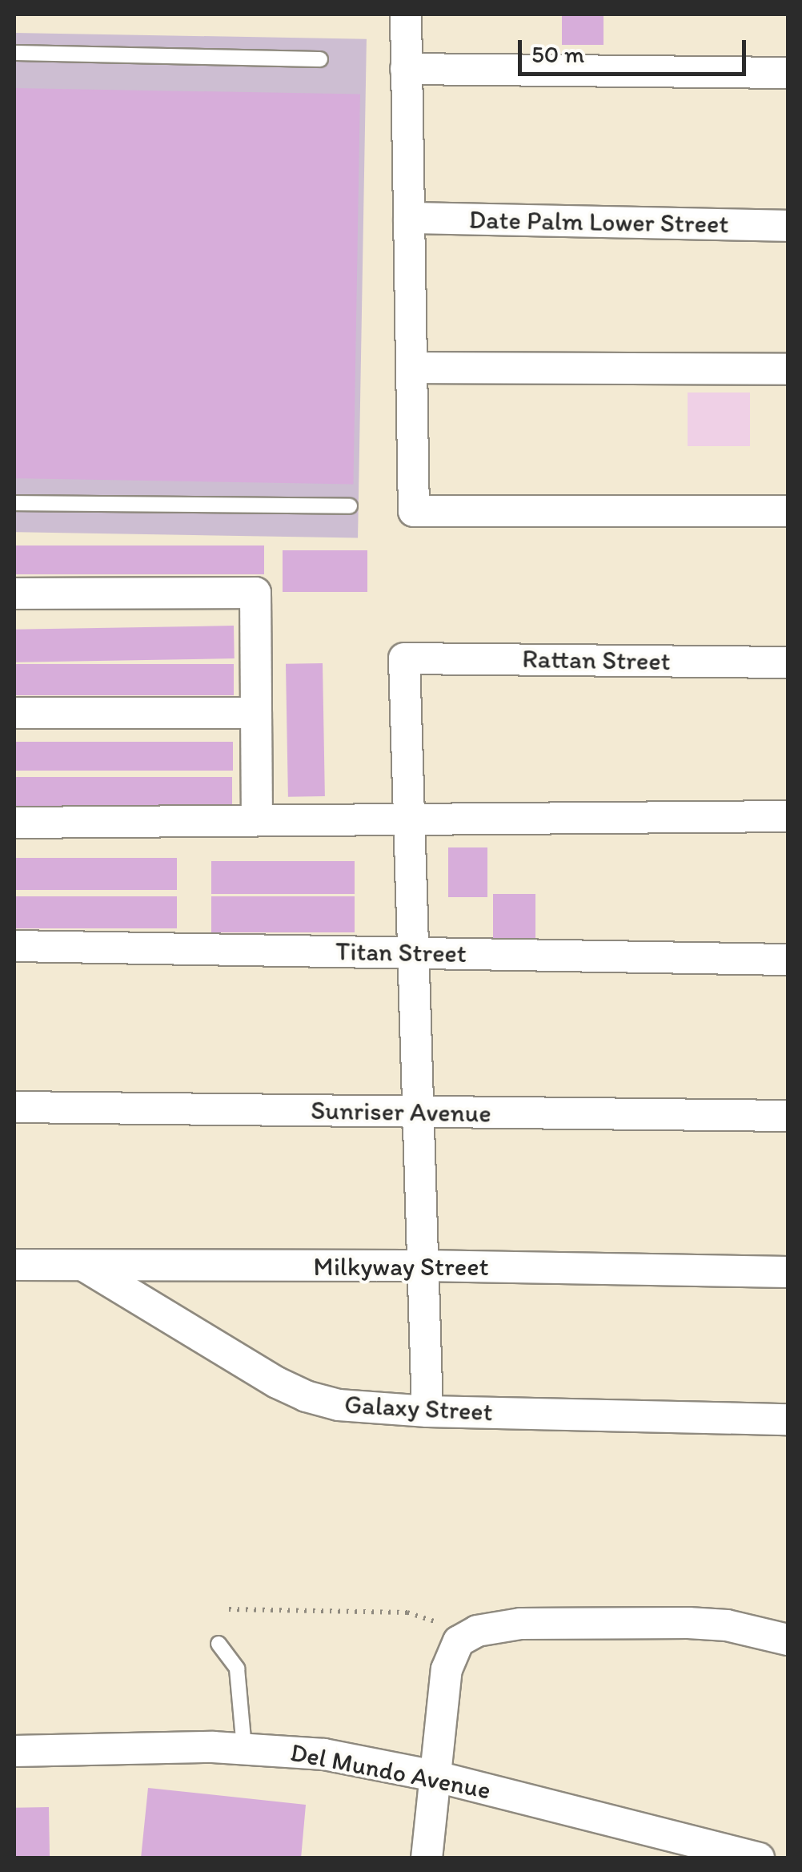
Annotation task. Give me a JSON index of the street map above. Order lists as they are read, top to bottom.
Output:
{
  "streets": {
    "street": [
      "Date Palm Lower Street",
      "Rattan Street",
      "Titan Street",
      "Sunriser Avenue",
      "Milkyway Street",
      "Galaxy Street",
      "Del Mundo Avenue"
    ]
  },
  "crossings": [
    ["Milkyway Street", "Galaxy Street"]
  ],
  "scale_bar": "50 m"
}
